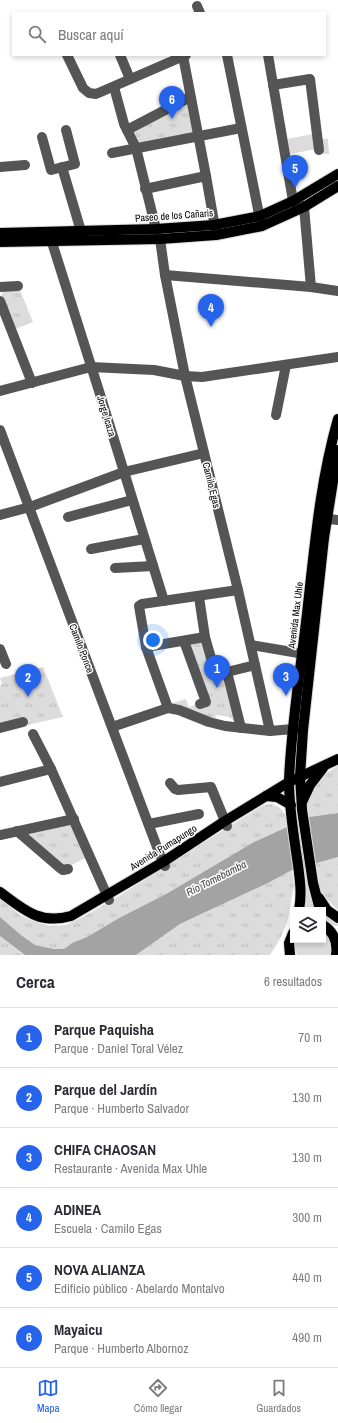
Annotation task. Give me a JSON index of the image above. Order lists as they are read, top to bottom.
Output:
{
  "streets": {
    "main road": ["Paseo de los Cañaris", "Avenida Max Uhle", "Avenida Pumapungo"],
    "street": ["Jorge Icaza", "Camilo Egas", "Camilo Ponce"]
  },
  "crossings": [
    ["Paseo de los Cañaris", "Jorge Icaza"],
    ["Paseo de los Cañaris", "Camilo Egas"],
    ["Avenida Max Uhle", "Avenida Pumapungo"],
    ["Camilo Ponce", "Avenida Pumapungo"]
  ],
  "water": ["Río Tomebamba"],
  "page": {
    "search": "Buscar aquí",
    "pins": [
      "6",
      "5",
      "4",
      "1",
      "3",
      "2"
    ],
    "heading": ["Cerca", "6 resultados"],
    "list": [
      {
        "mark": "1",
        "name": "Parque Paquisha",
        "note": "Parque · Daniel Toral Vélez",
        "value": "70 m"
      },
      {
        "mark": "2",
        "name": "Parque del Jardín",
        "note": "Parque · Humberto Salvador",
        "value": "130 m"
      },
      {
        "mark": "3",
        "name": "CHIFA CHAOSAN",
        "note": "Restaurante · Avenida Max Uhle",
        "value": "130 m"
      },
      {
        "mark": "4",
        "name": "ADINEA",
        "note": "Escuela · Camilo Egas",
        "value": "300 m"
      },
      {
        "mark": "5",
        "name": "NOVA ALIANZA",
        "note": "Edificio público · Abelardo Montalvo",
        "value": "440 m"
      },
      {
        "mark": "6",
        "name": "Mayaicu",
        "note": "Parque · Humberto Albornoz",
        "value": "490 m"
      }
    ],
    "nav": ["Mapa", "Cómo llegar", "Guardados"]
  }
}
